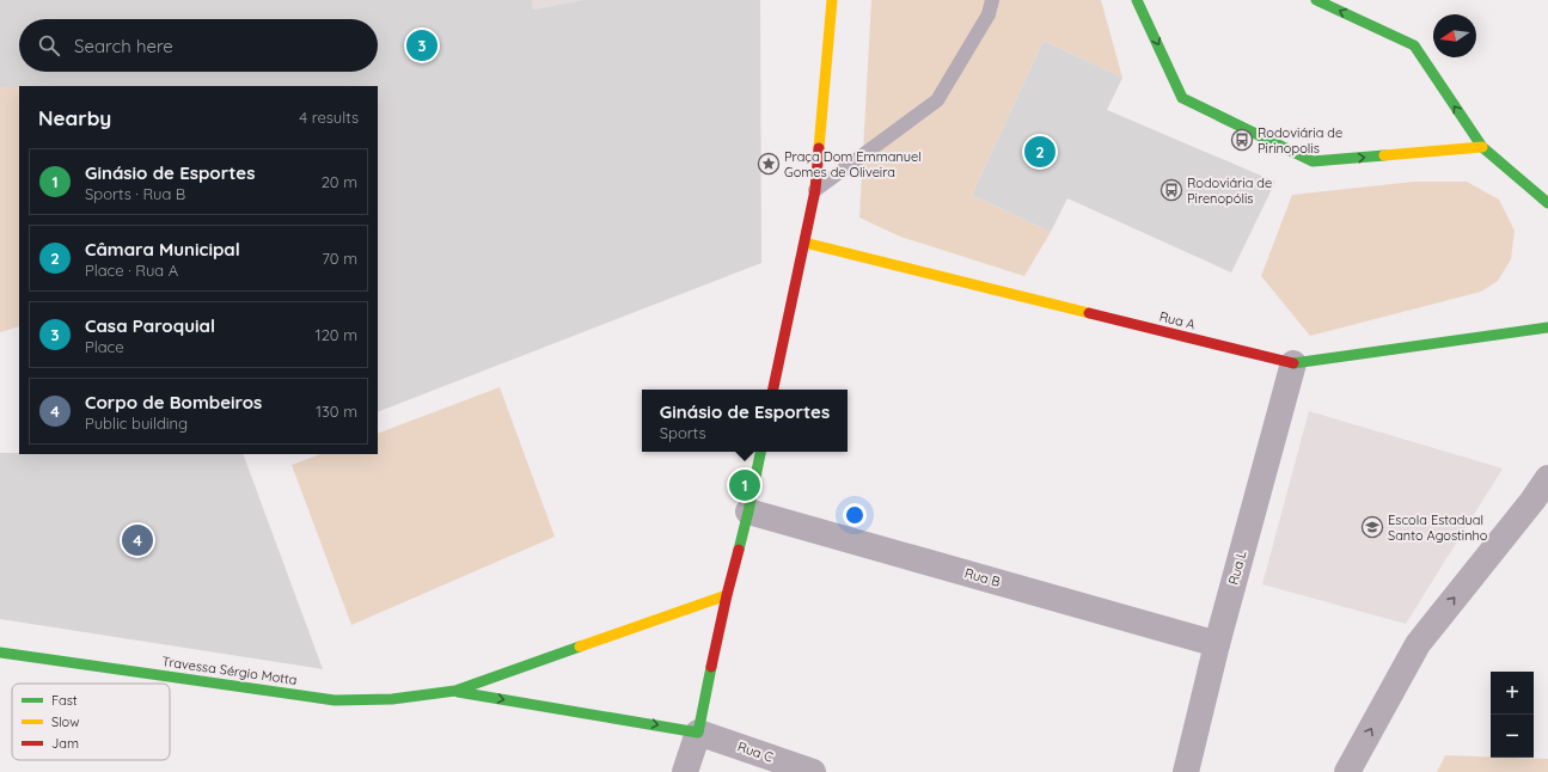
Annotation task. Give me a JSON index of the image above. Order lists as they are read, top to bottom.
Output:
{
  "streets": {
    "street": [
      "Rua A",
      "Rua L",
      "Rua B",
      "Travessa Sérgio Motta",
      "Rua C"
    ]
  },
  "crossings": [
    ["Rua A", "Rua L"],
    ["Rua L", "Rua B"]
  ],
  "places": {
    "bus stop": ["Rodoviária de Pirinopolis", "Rodoviária de Pirenopólis"],
    "place": ["Praça Dom Emmanuel Gomes de Oliveira"],
    "school or university": ["Escola Estadual Santo Agostinho"]
  },
  "legend": ["Fast", "Slow", "Jam"],
  "north": "left",
  "page": {
    "search": "Search here",
    "pins": [
      "3",
      "2",
      "1",
      "4"
    ],
    "heading": ["Nearby", "4 results"],
    "list": [
      {
        "mark": "1",
        "name": "Ginásio de Esportes",
        "note": "Sports · Rua B",
        "value": "20 m"
      },
      {
        "mark": "2",
        "name": "Câmara Municipal",
        "note": "Place · Rua A",
        "value": "70 m"
      },
      {
        "mark": "3",
        "name": "Casa Paroquial",
        "note": "Place",
        "value": "120 m"
      },
      {
        "mark": "4",
        "name": "Corpo de Bombeiros",
        "note": "Public building",
        "value": "130 m"
      }
    ],
    "popup": ["Ginásio de Esportes", "Sports"],
    "map_buttons": ["+", "−"]
  }
}
